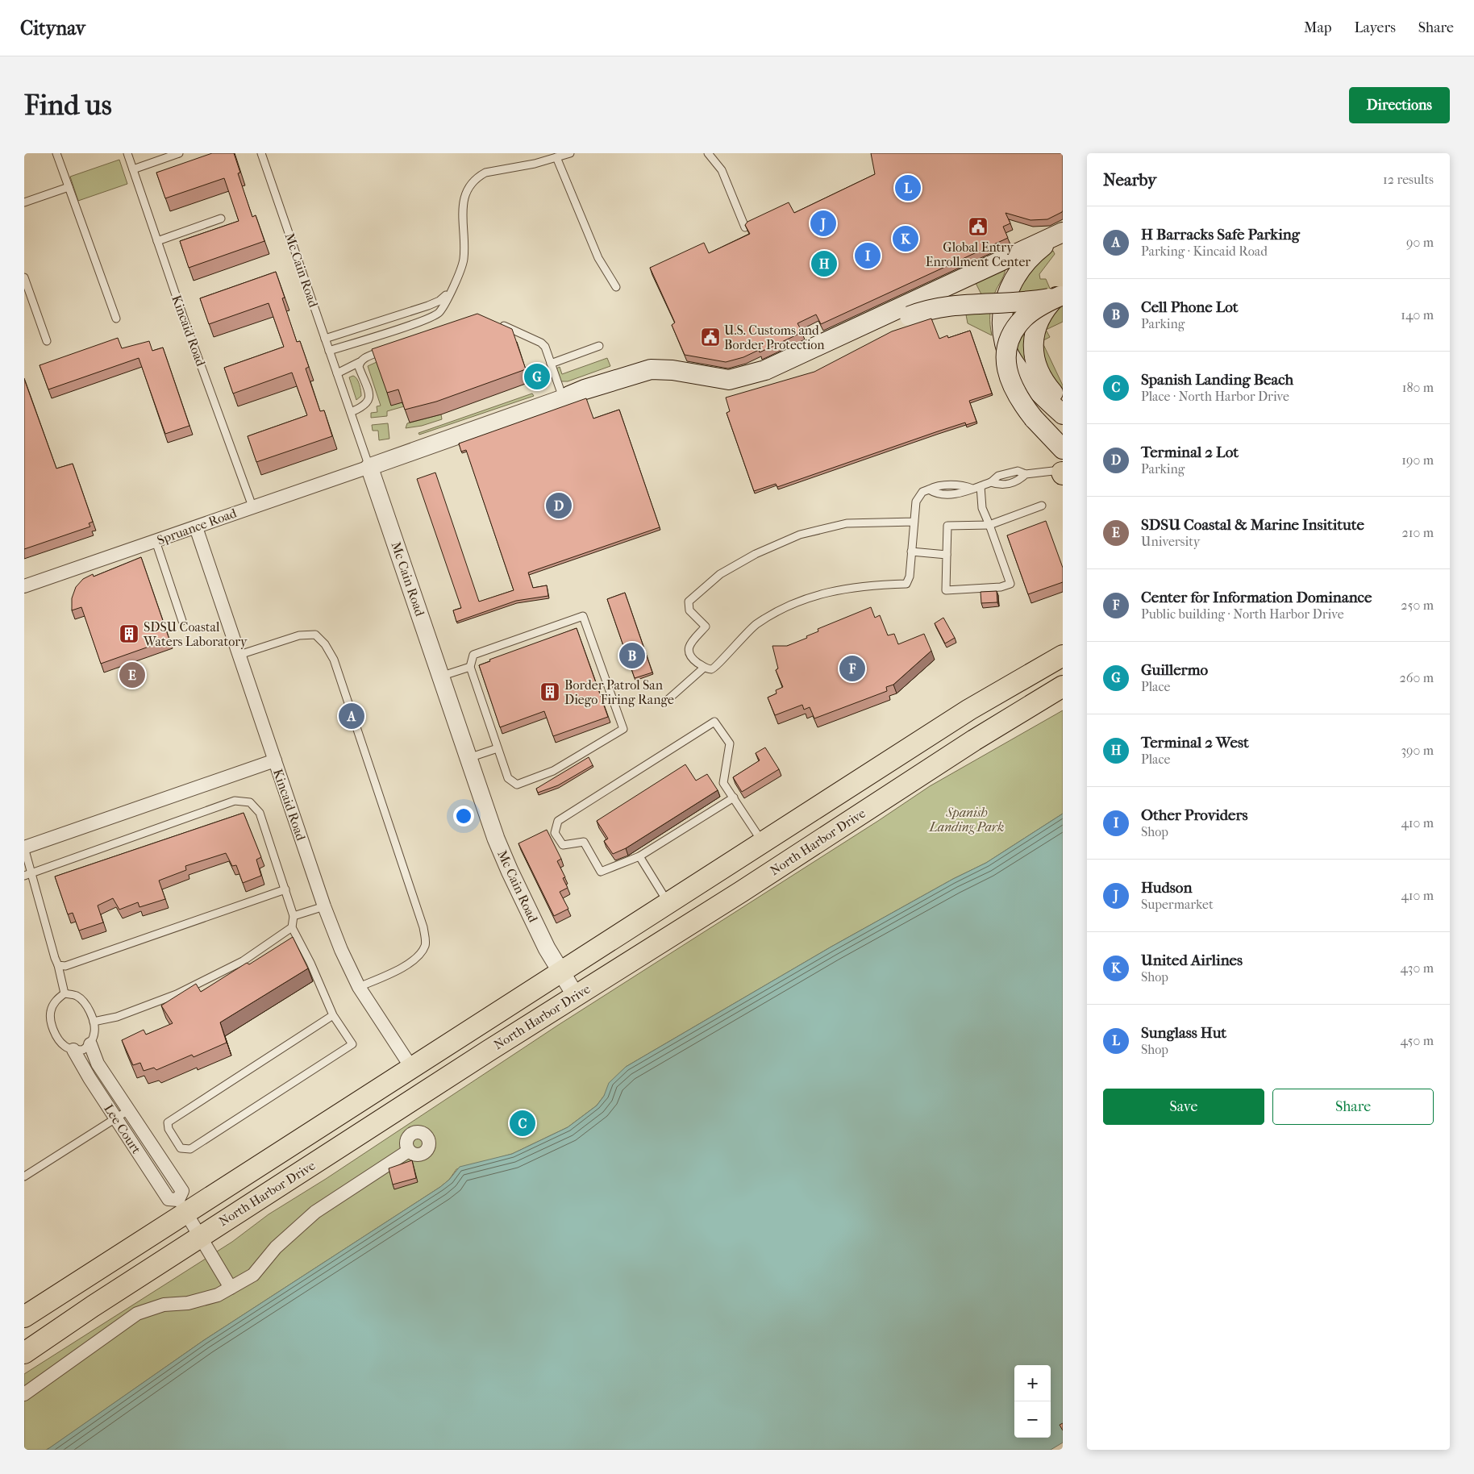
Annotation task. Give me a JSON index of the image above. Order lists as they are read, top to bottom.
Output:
{
  "streets": {
    "main road": ["North Harbor Drive"],
    "street": [
      "Mc Cain Road",
      "Kincaid Road",
      "Spruance Road",
      "Lee Court"
    ]
  },
  "crossings": [
    ["Mc Cain Road", "Spruance Road"],
    ["Mc Cain Road", "North Harbor Drive"],
    ["Kincaid Road", "Spruance Road"],
    ["Kincaid Road", "North Harbor Drive"],
    ["North Harbor Drive", "Lee Court"]
  ],
  "parks": ["Spanish Landing Park"],
  "places": {
    "public building": ["Global Entry Enrollment Center", "U.S. Customs and Border Protection"],
    "building": ["SDSU Coastal Waters Laboratory", "Border Patrol San Diego Firing Range"]
  },
  "page": {
    "header": "Citynav",
    "nav": ["Map", "Layers", "Share"],
    "buttons": [
      "Directions",
      ["Save", "Share"]
    ],
    "title": "Find us",
    "heading": ["Nearby", "12 results"],
    "pins": [
      "L",
      "J",
      "K",
      "I",
      "H",
      "G",
      "D",
      "B",
      "F",
      "E",
      "A",
      "C"
    ],
    "list": [
      {
        "mark": "A",
        "name": "H Barracks Safe Parking",
        "note": "Parking · Kincaid Road",
        "value": "90 m"
      },
      {
        "mark": "B",
        "name": "Cell Phone Lot",
        "note": "Parking",
        "value": "140 m"
      },
      {
        "mark": "C",
        "name": "Spanish Landing Beach",
        "note": "Place · North Harbor Drive",
        "value": "180 m"
      },
      {
        "mark": "D",
        "name": "Terminal 2 Lot",
        "note": "Parking",
        "value": "190 m"
      },
      {
        "mark": "E",
        "name": "SDSU Coastal & Marine Insititute",
        "note": "University",
        "value": "210 m"
      },
      {
        "mark": "F",
        "name": "Center for Information Dominance",
        "note": "Public building · North Harbor Drive",
        "value": "250 m"
      },
      {
        "mark": "G",
        "name": "Guillermo",
        "note": "Place",
        "value": "260 m"
      },
      {
        "mark": "H",
        "name": "Terminal 2 West",
        "note": "Place",
        "value": "390 m"
      },
      {
        "mark": "I",
        "name": "Other Providers",
        "note": "Shop",
        "value": "410 m"
      },
      {
        "mark": "J",
        "name": "Hudson",
        "note": "Supermarket",
        "value": "410 m"
      },
      {
        "mark": "K",
        "name": "United Airlines",
        "note": "Shop",
        "value": "430 m"
      },
      {
        "mark": "L",
        "name": "Sunglass Hut",
        "note": "Shop",
        "value": "450 m"
      }
    ],
    "map_buttons": ["+", "−"]
  }
}
